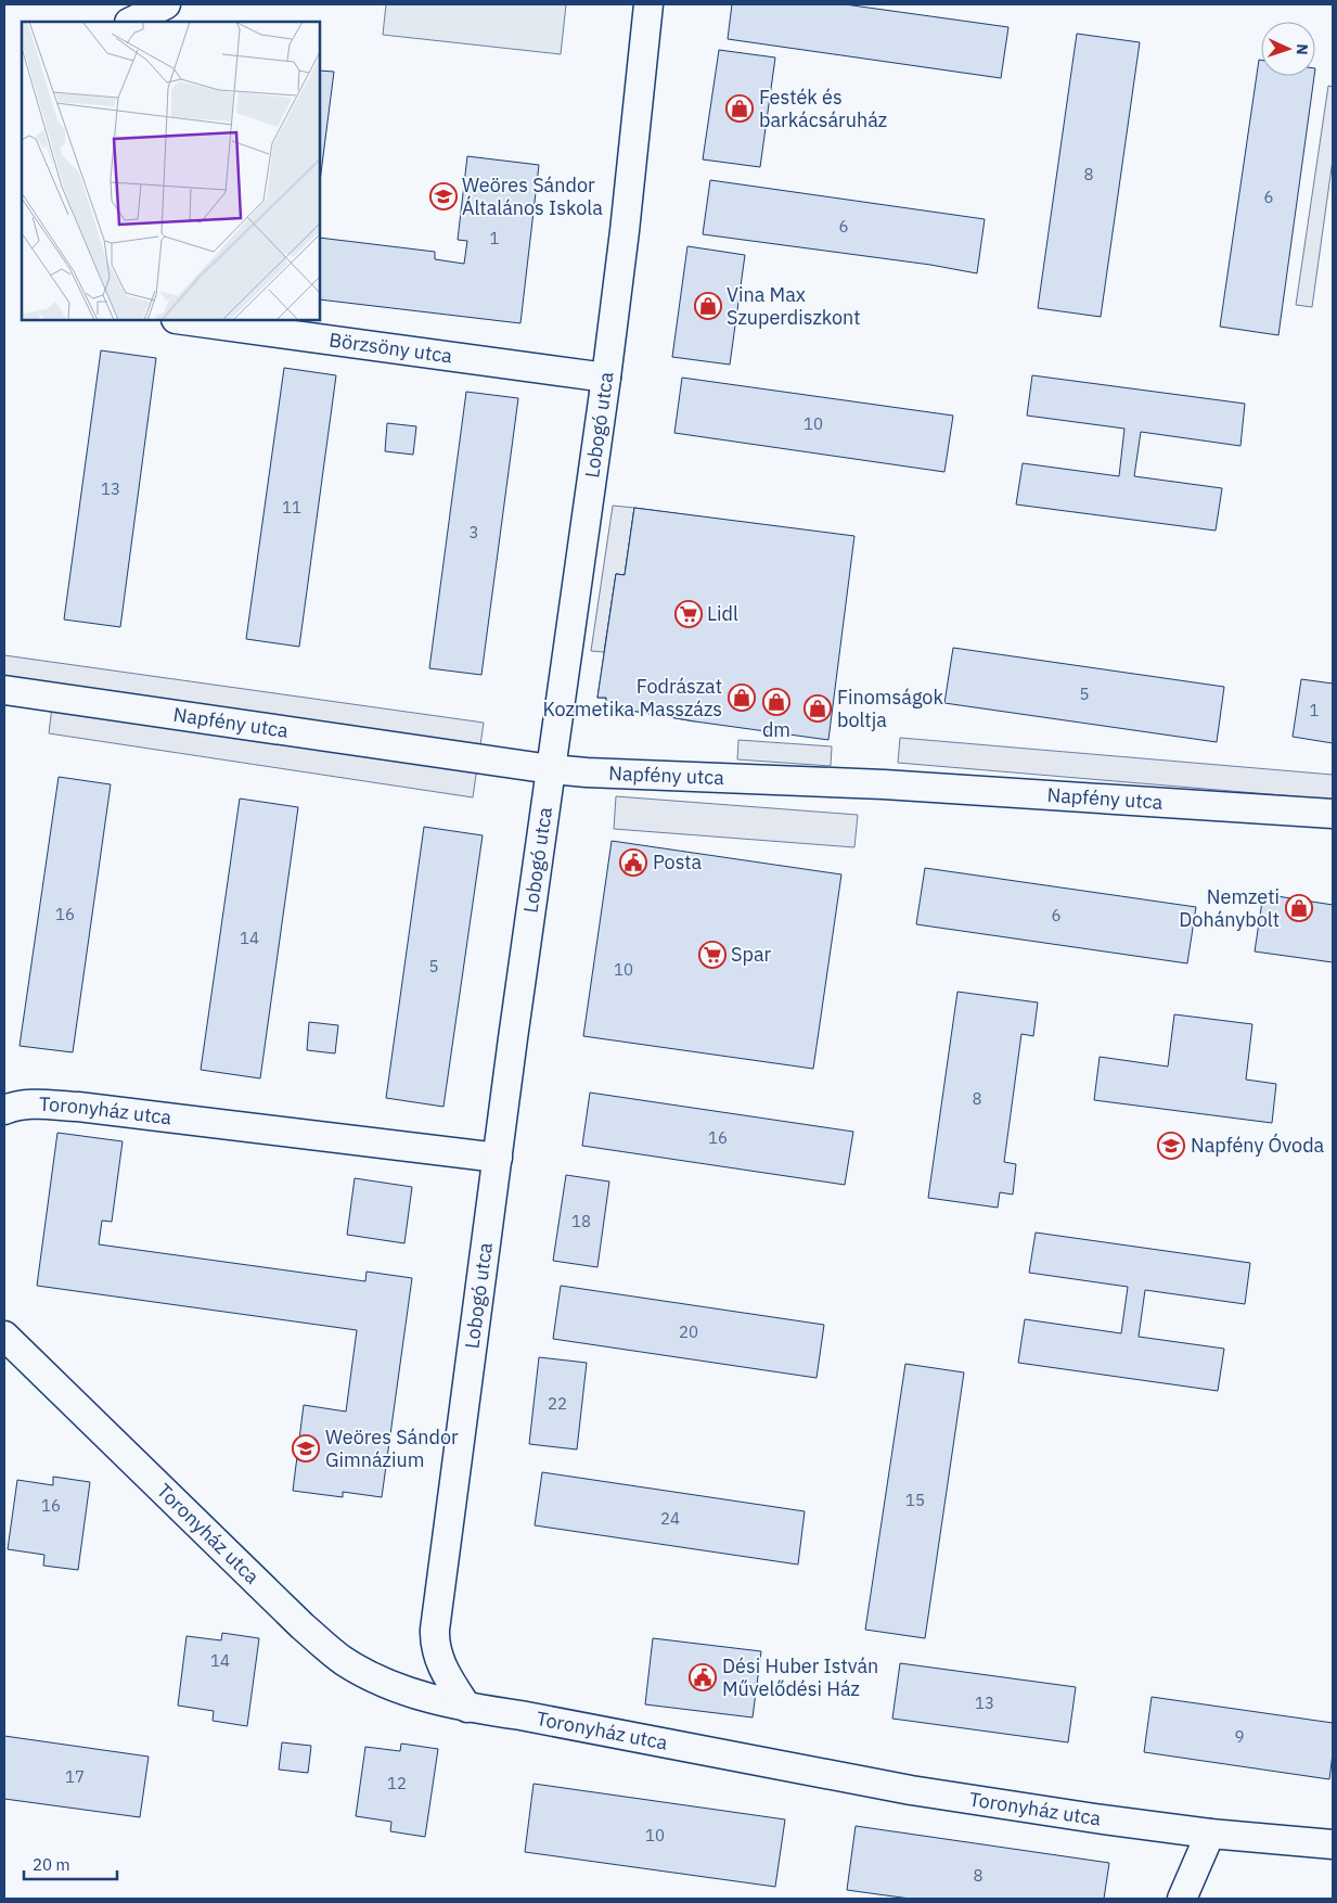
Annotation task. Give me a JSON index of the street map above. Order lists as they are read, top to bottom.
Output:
{
  "streets": {
    "street": [
      "Börzsöny utca",
      "Lobogó utca",
      "Napfény utca",
      "Toronyház utca"
    ]
  },
  "crossings": [
    ["Börzsöny utca", "Lobogó utca"],
    ["Lobogó utca", "Napfény utca"],
    ["Lobogó utca", "Toronyház utca"]
  ],
  "places": {
    "shop": [
      "Festék és barkácsáruház",
      "Vina Max Szuperdiszkont",
      "Fodrászat Kozmetika Masszázs",
      "dm",
      "Finomságok boltja",
      "Nemzeti Dohánybolt"
    ],
    "school or university": ["Weöres Sándor Általános Iskola", "Napfény Óvoda", "Weöres Sándor Gimnázium"],
    "supermarket": ["Lidl", "Spar"],
    "public building": ["Posta", "Dési Huber István Művelődési Ház"]
  },
  "house_numbers": [
    "8",
    "6",
    "6",
    "1",
    "10",
    "13",
    "11",
    "3",
    "5",
    "1",
    "16",
    "6",
    "14",
    "5",
    "10",
    "8",
    "16",
    "18",
    "20",
    "22",
    "15",
    "16",
    "24",
    "14",
    "13",
    "9",
    "17",
    "12",
    "10",
    "8"
  ],
  "scale_bar": "20 m",
  "north": "right"
}
